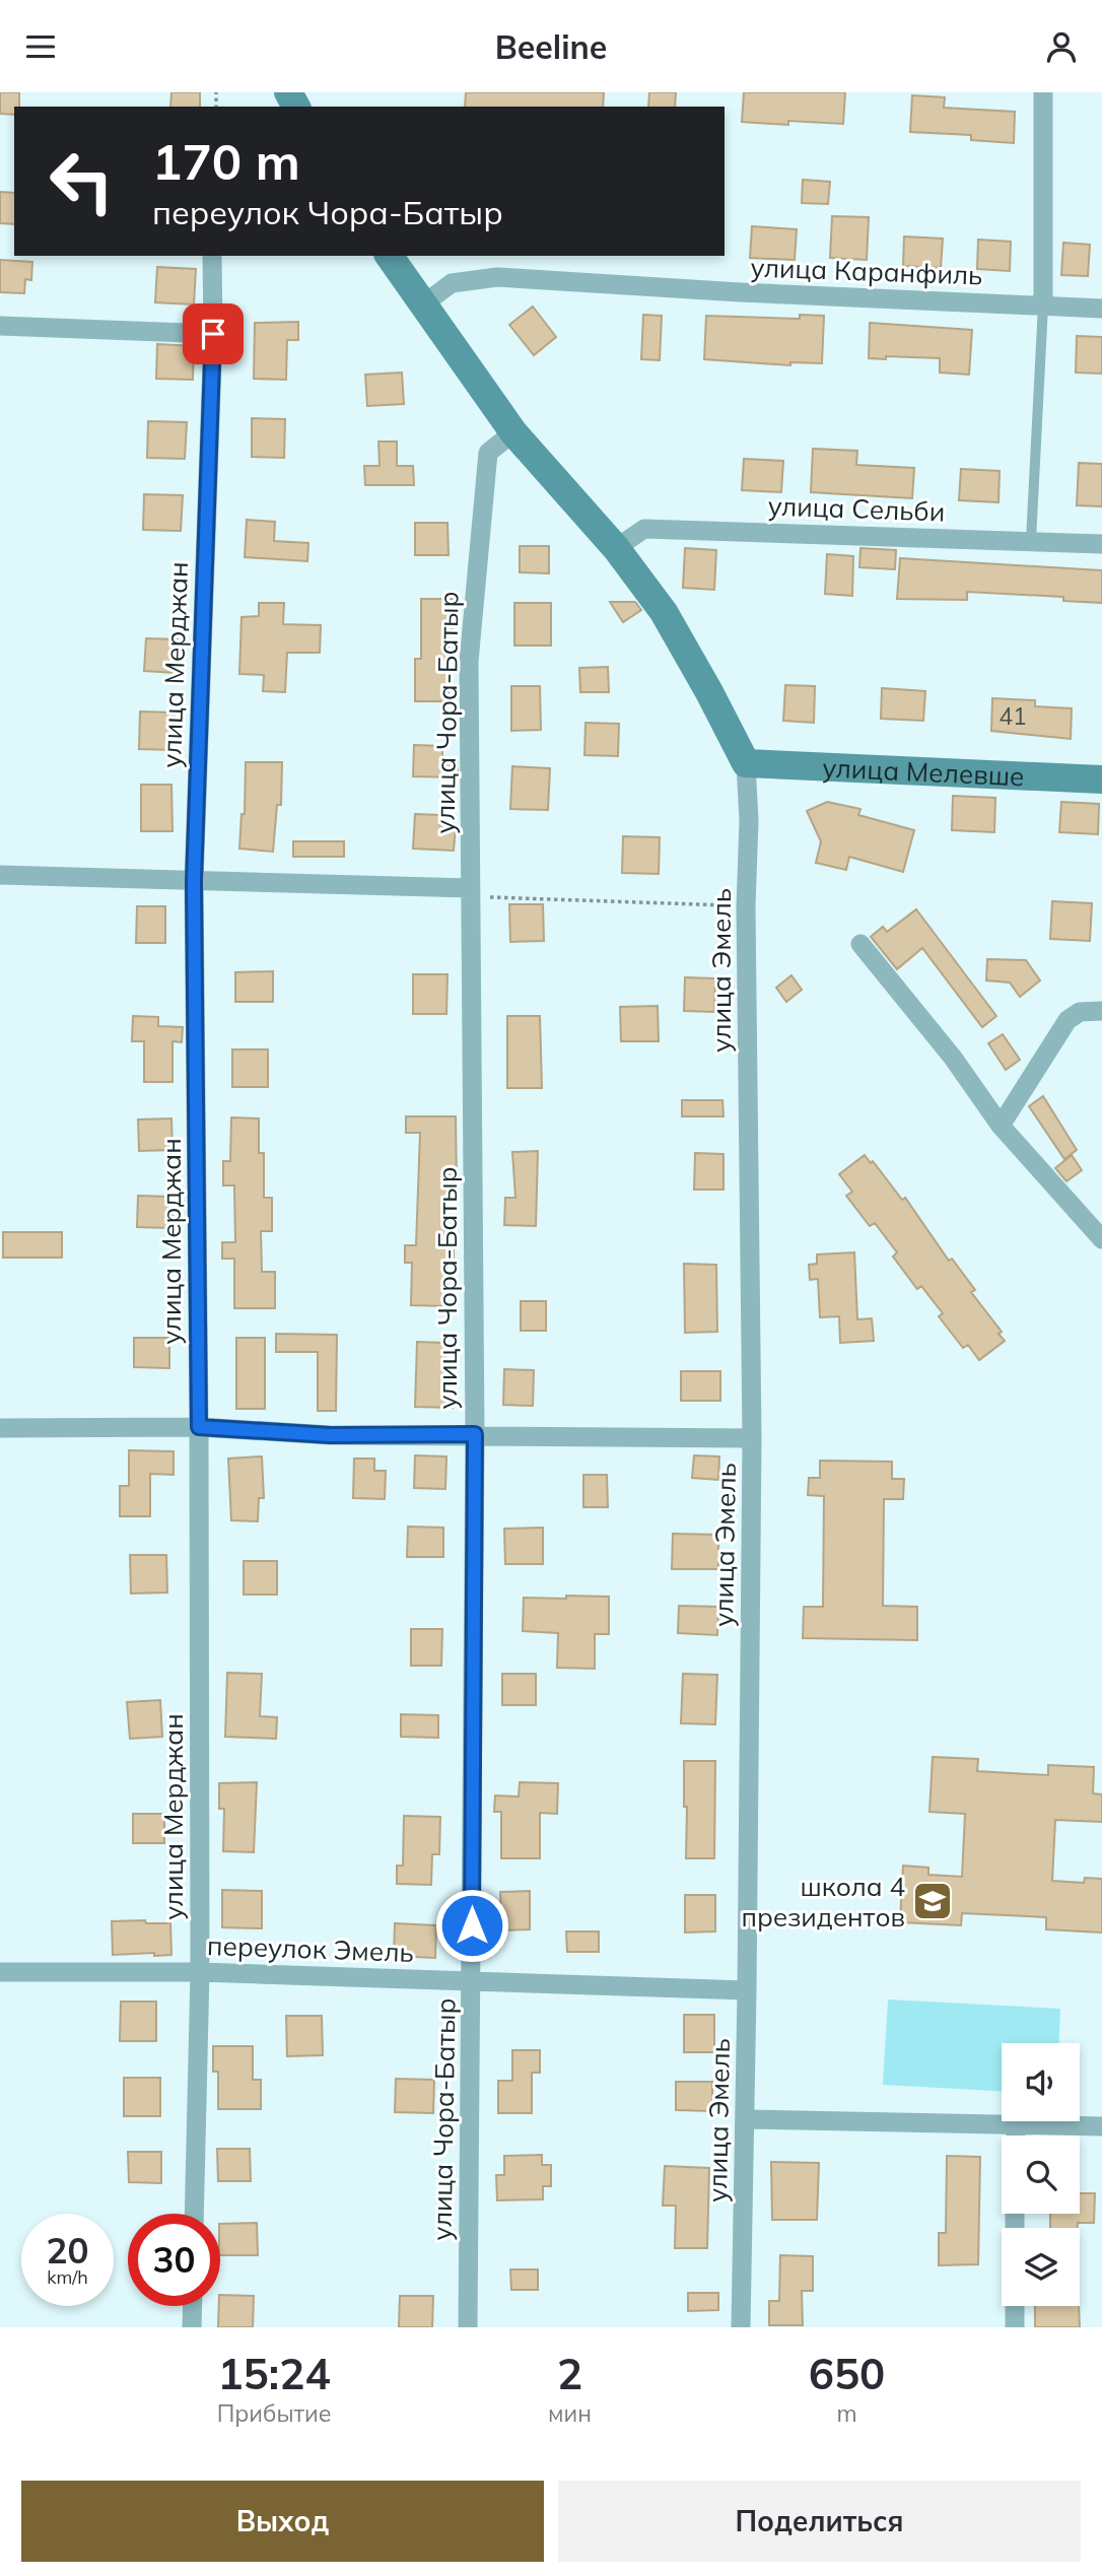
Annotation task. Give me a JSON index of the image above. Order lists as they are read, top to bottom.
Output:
{
  "streets": {
    "street": [
      "улица Каранфиль",
      "улица Сельби",
      "улица Мерджан",
      "улица Чора-Батыр",
      "улица Мелевше",
      "улица Эмель",
      "переулок Эмель"
    ]
  },
  "crossings": [
    ["улица Мерджан", "переулок Эмель"],
    ["улица Чора-Батыр", "переулок Эмель"],
    ["улица Мелевше", "улица Эмель"],
    ["улица Эмель", "переулок Эмель"]
  ],
  "places": {
    "school or university": ["школа 4 президентов"]
  },
  "house_numbers": ["41"],
  "page": {
    "header": "Beeline",
    "turn": ["170 m", "переулок Чора-Батыр"],
    "speed": "20 km/h",
    "limit": "30",
    "eta": [
      "15:24",
      "Прибытие",
      "2",
      "мин",
      "650",
      "m"
    ],
    "buttons": ["Выход", "Поделиться"]
  }
}
